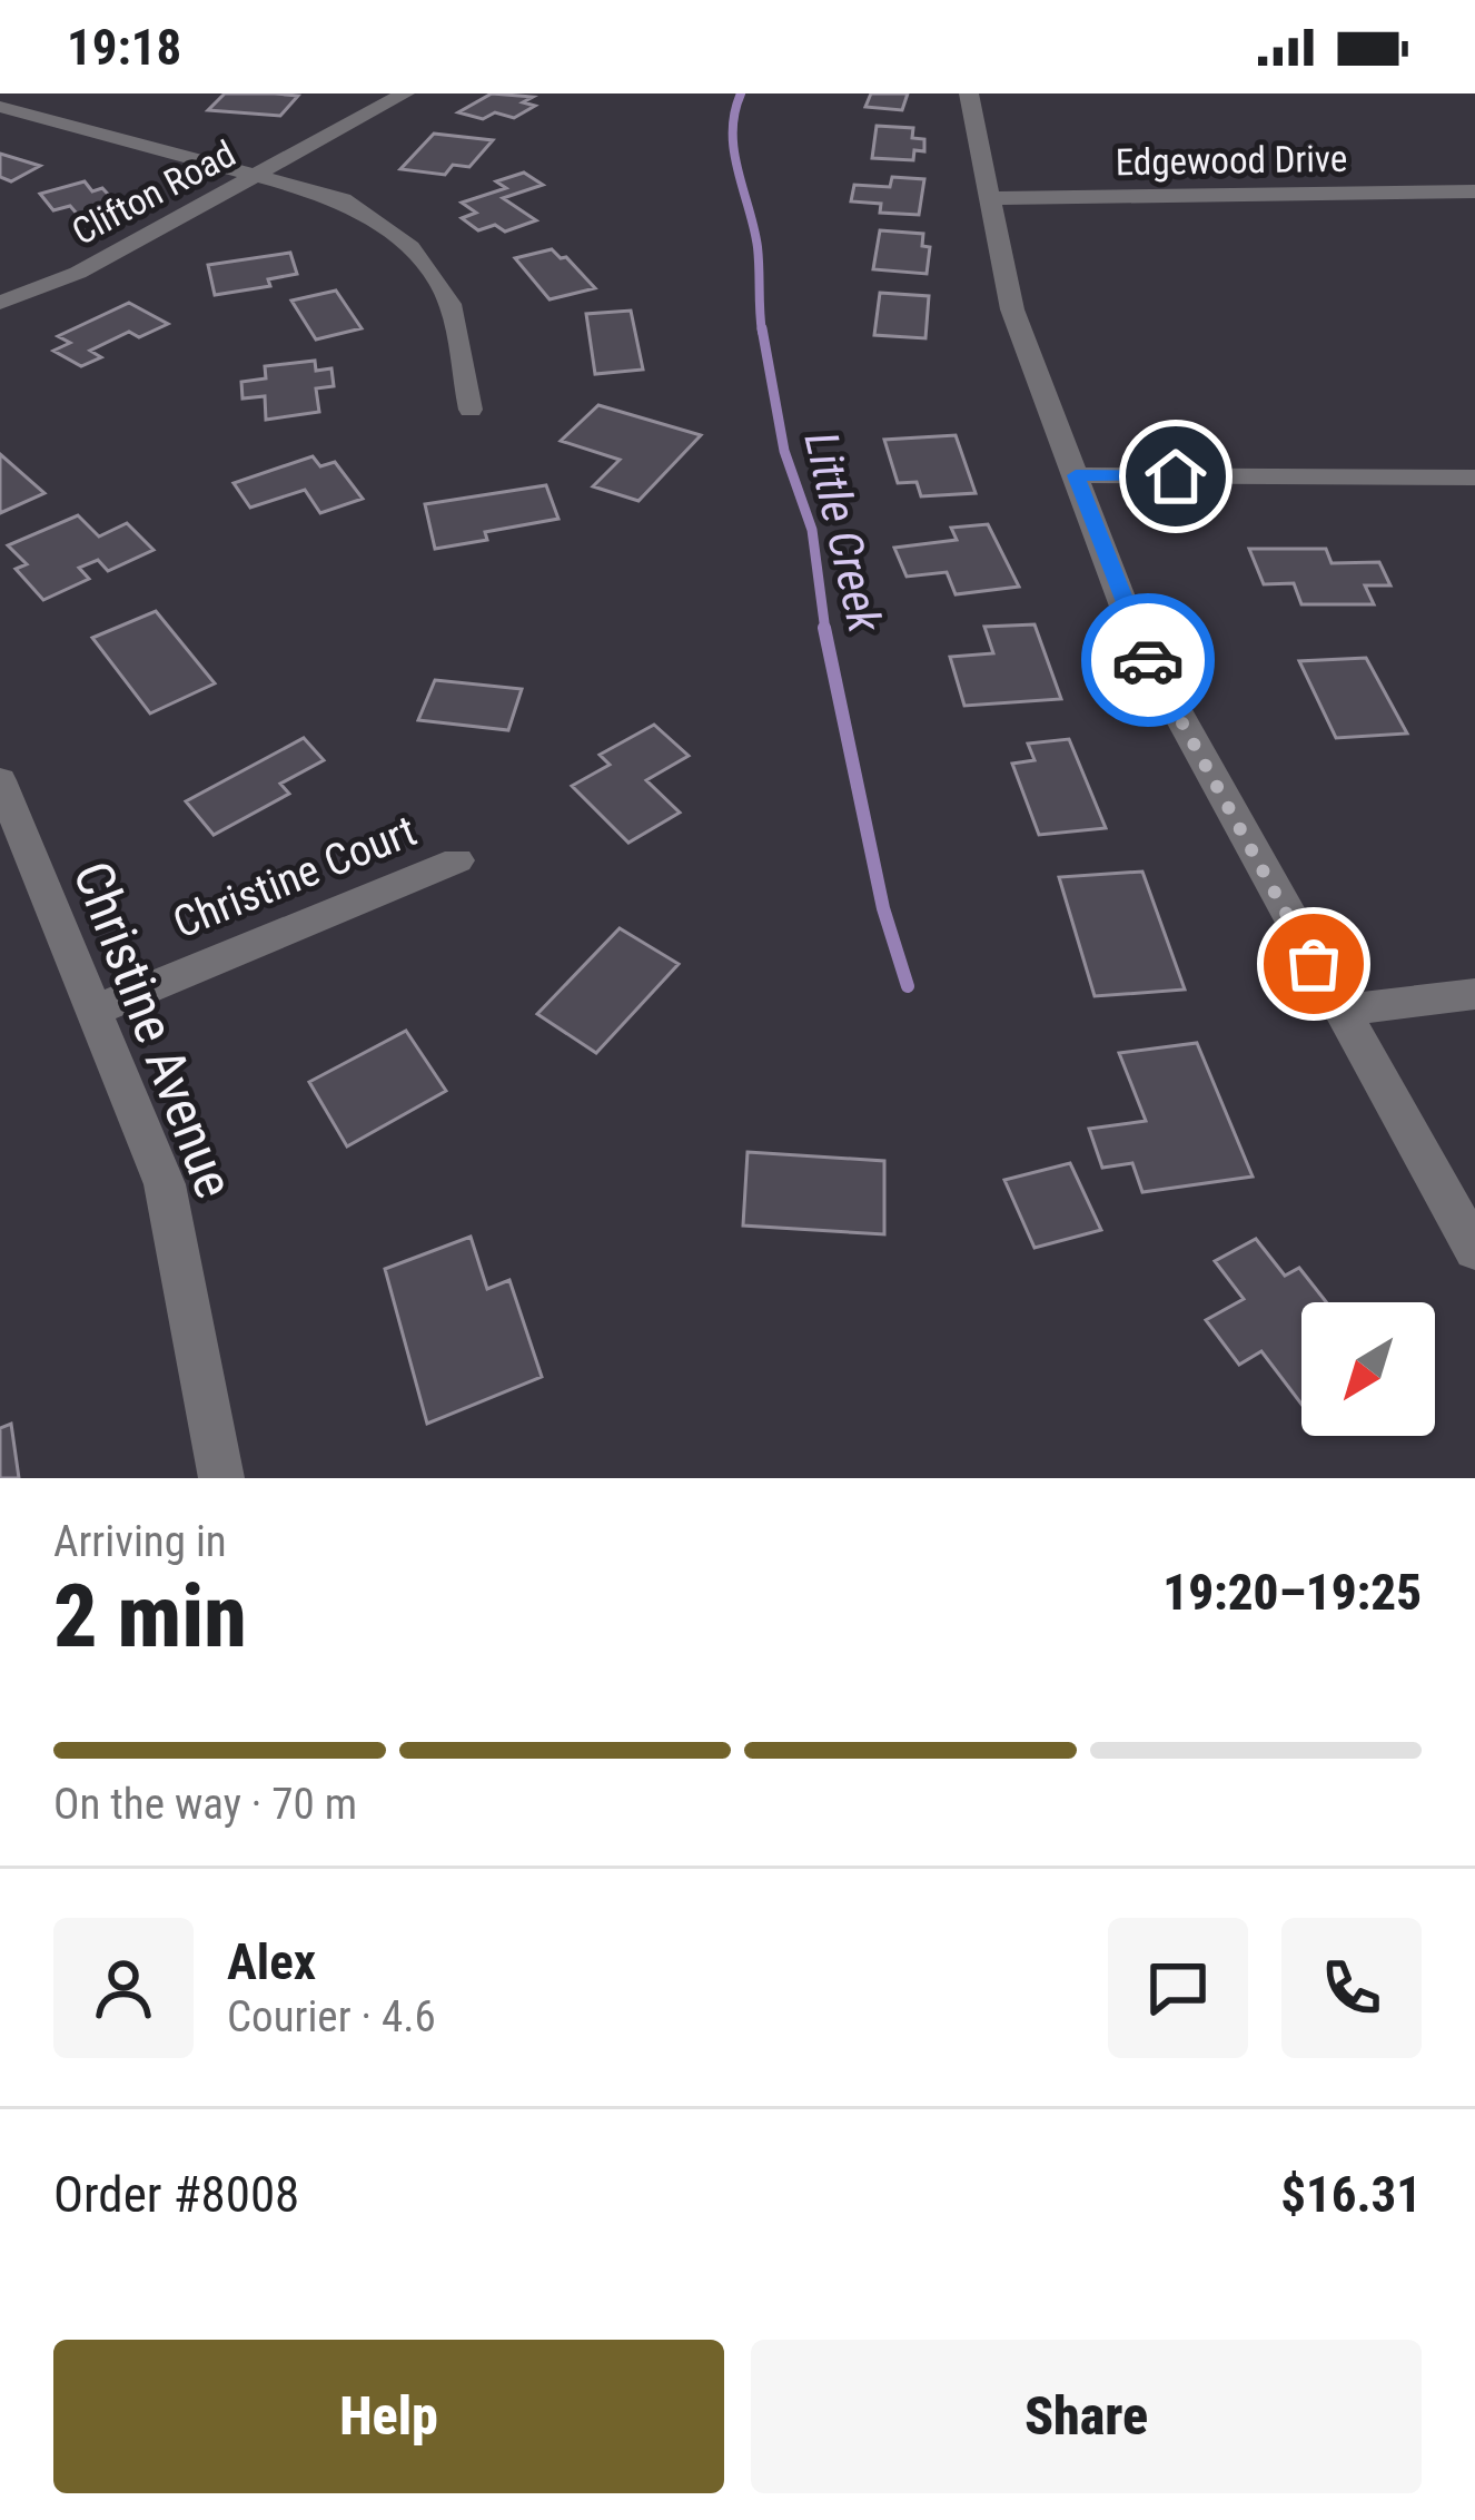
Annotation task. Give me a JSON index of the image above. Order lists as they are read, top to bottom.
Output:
{
  "streets": {
    "street": [
      "Edgewood Drive",
      "Clifton Road",
      "Christine Court",
      "Christine Avenue"
    ]
  },
  "crossings": [
    ["Christine Court", "Christine Avenue"]
  ],
  "water": ["Little Creek"],
  "north": "bottom left",
  "page": {
    "status": "19:18",
    "heading": ["2 min", "Arriving in", "19:20–19:25"],
    "panel": [
      "Alex",
      "Courier · 4.6",
      "Order #8008",
      "$16.31"
    ],
    "bar": "On the way · 70 m",
    "buttons": ["Help", "Share"]
  }
}
